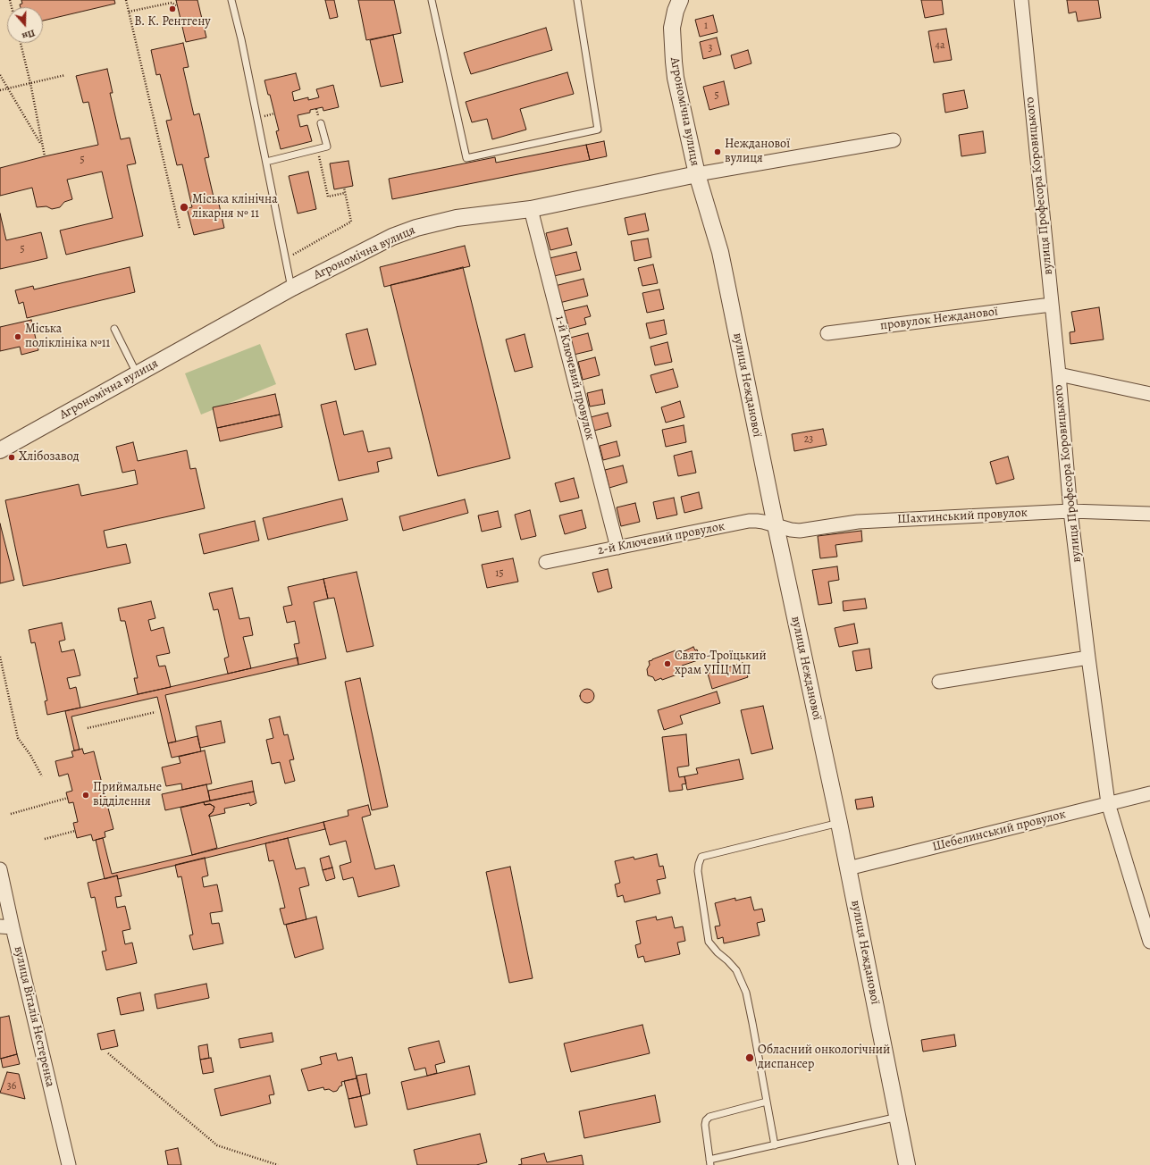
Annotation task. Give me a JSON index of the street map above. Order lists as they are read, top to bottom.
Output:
{
  "streets": {
    "street": [
      "Агрономічна вулиця",
      "вулиця Професора Коровицького",
      "провулок Нежданової",
      "1-й Ключевий провулок",
      "вулиця Нежданової",
      "Шахтинський провулок",
      "2-й Ключевий провулок",
      "Шебелинський провулок",
      "вулиця Віталія Нестеренка"
    ]
  },
  "crossings": [
    ["Агрономічна вулиця", "1-й Ключевий провулок"],
    ["Агрономічна вулиця", "вулиця Нежданової"],
    ["вулиця Професора Коровицького", "провулок Нежданової"],
    ["вулиця Професора Коровицького", "Шахтинський провулок"],
    ["вулиця Професора Коровицького", "Шебелинський провулок"],
    ["1-й Ключевий провулок", "2-й Ключевий провулок"],
    ["вулиця Нежданової", "Шахтинський провулок"],
    ["вулиця Нежданової", "2-й Ключевий провулок"],
    ["вулиця Нежданової", "Шебелинський провулок"],
    ["Шахтинський провулок", "2-й Ключевий провулок"]
  ],
  "places": [
    "В. К. Рентгену",
    "Нежданової вулиця",
    "Міська клінічна лікарня № 11",
    "Міська поліклініка №11",
    "Хлібозавод",
    "Свято-Троїцький храм УПЦ МП",
    "Приймальне відділення",
    "Обласний онкологічний диспансер"
  ],
  "house_numbers": [
    "1",
    "4а",
    "3",
    "5",
    "5",
    "5",
    "23",
    "15",
    "36"
  ],
  "north": "bottom"
}
